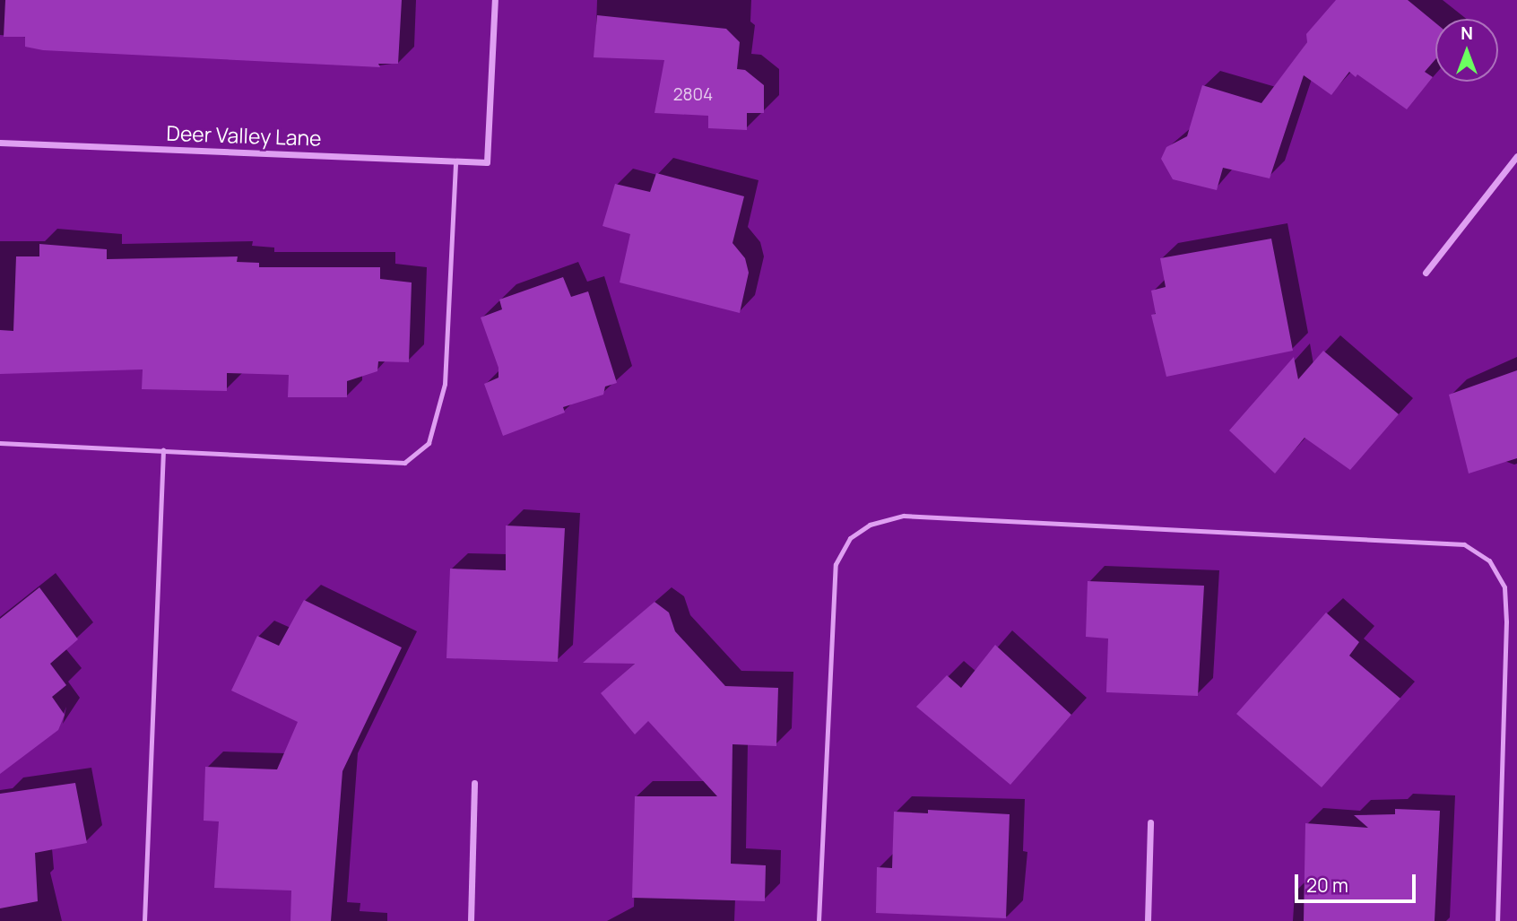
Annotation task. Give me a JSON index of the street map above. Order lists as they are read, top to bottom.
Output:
{
  "streets": {
    "street": ["Deer Valley Lane"]
  },
  "house_numbers": ["2804"],
  "scale_bar": "20 m",
  "north": "top"
}
